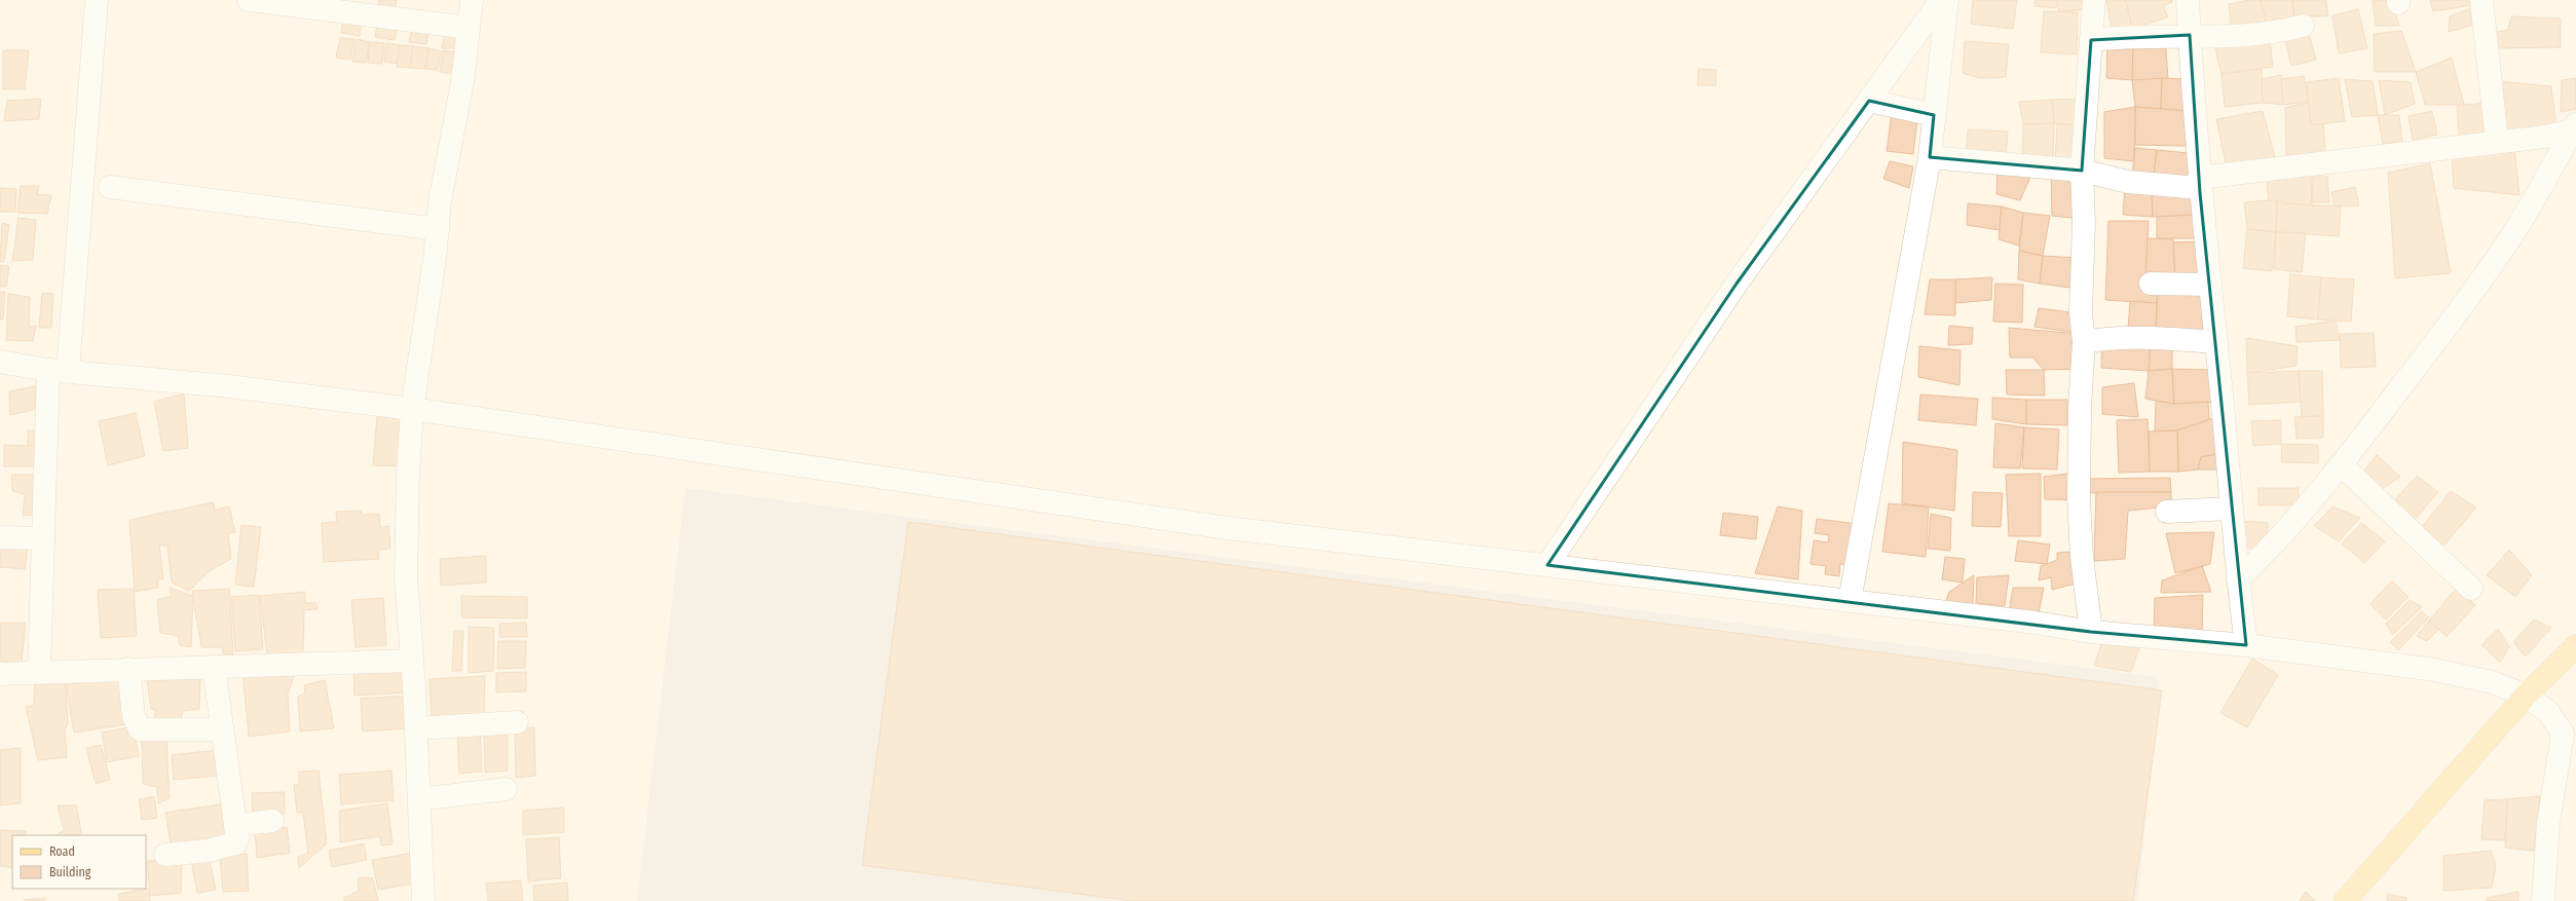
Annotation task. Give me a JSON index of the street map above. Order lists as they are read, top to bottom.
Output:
{
  "legend": ["Road", "Building"]
}
